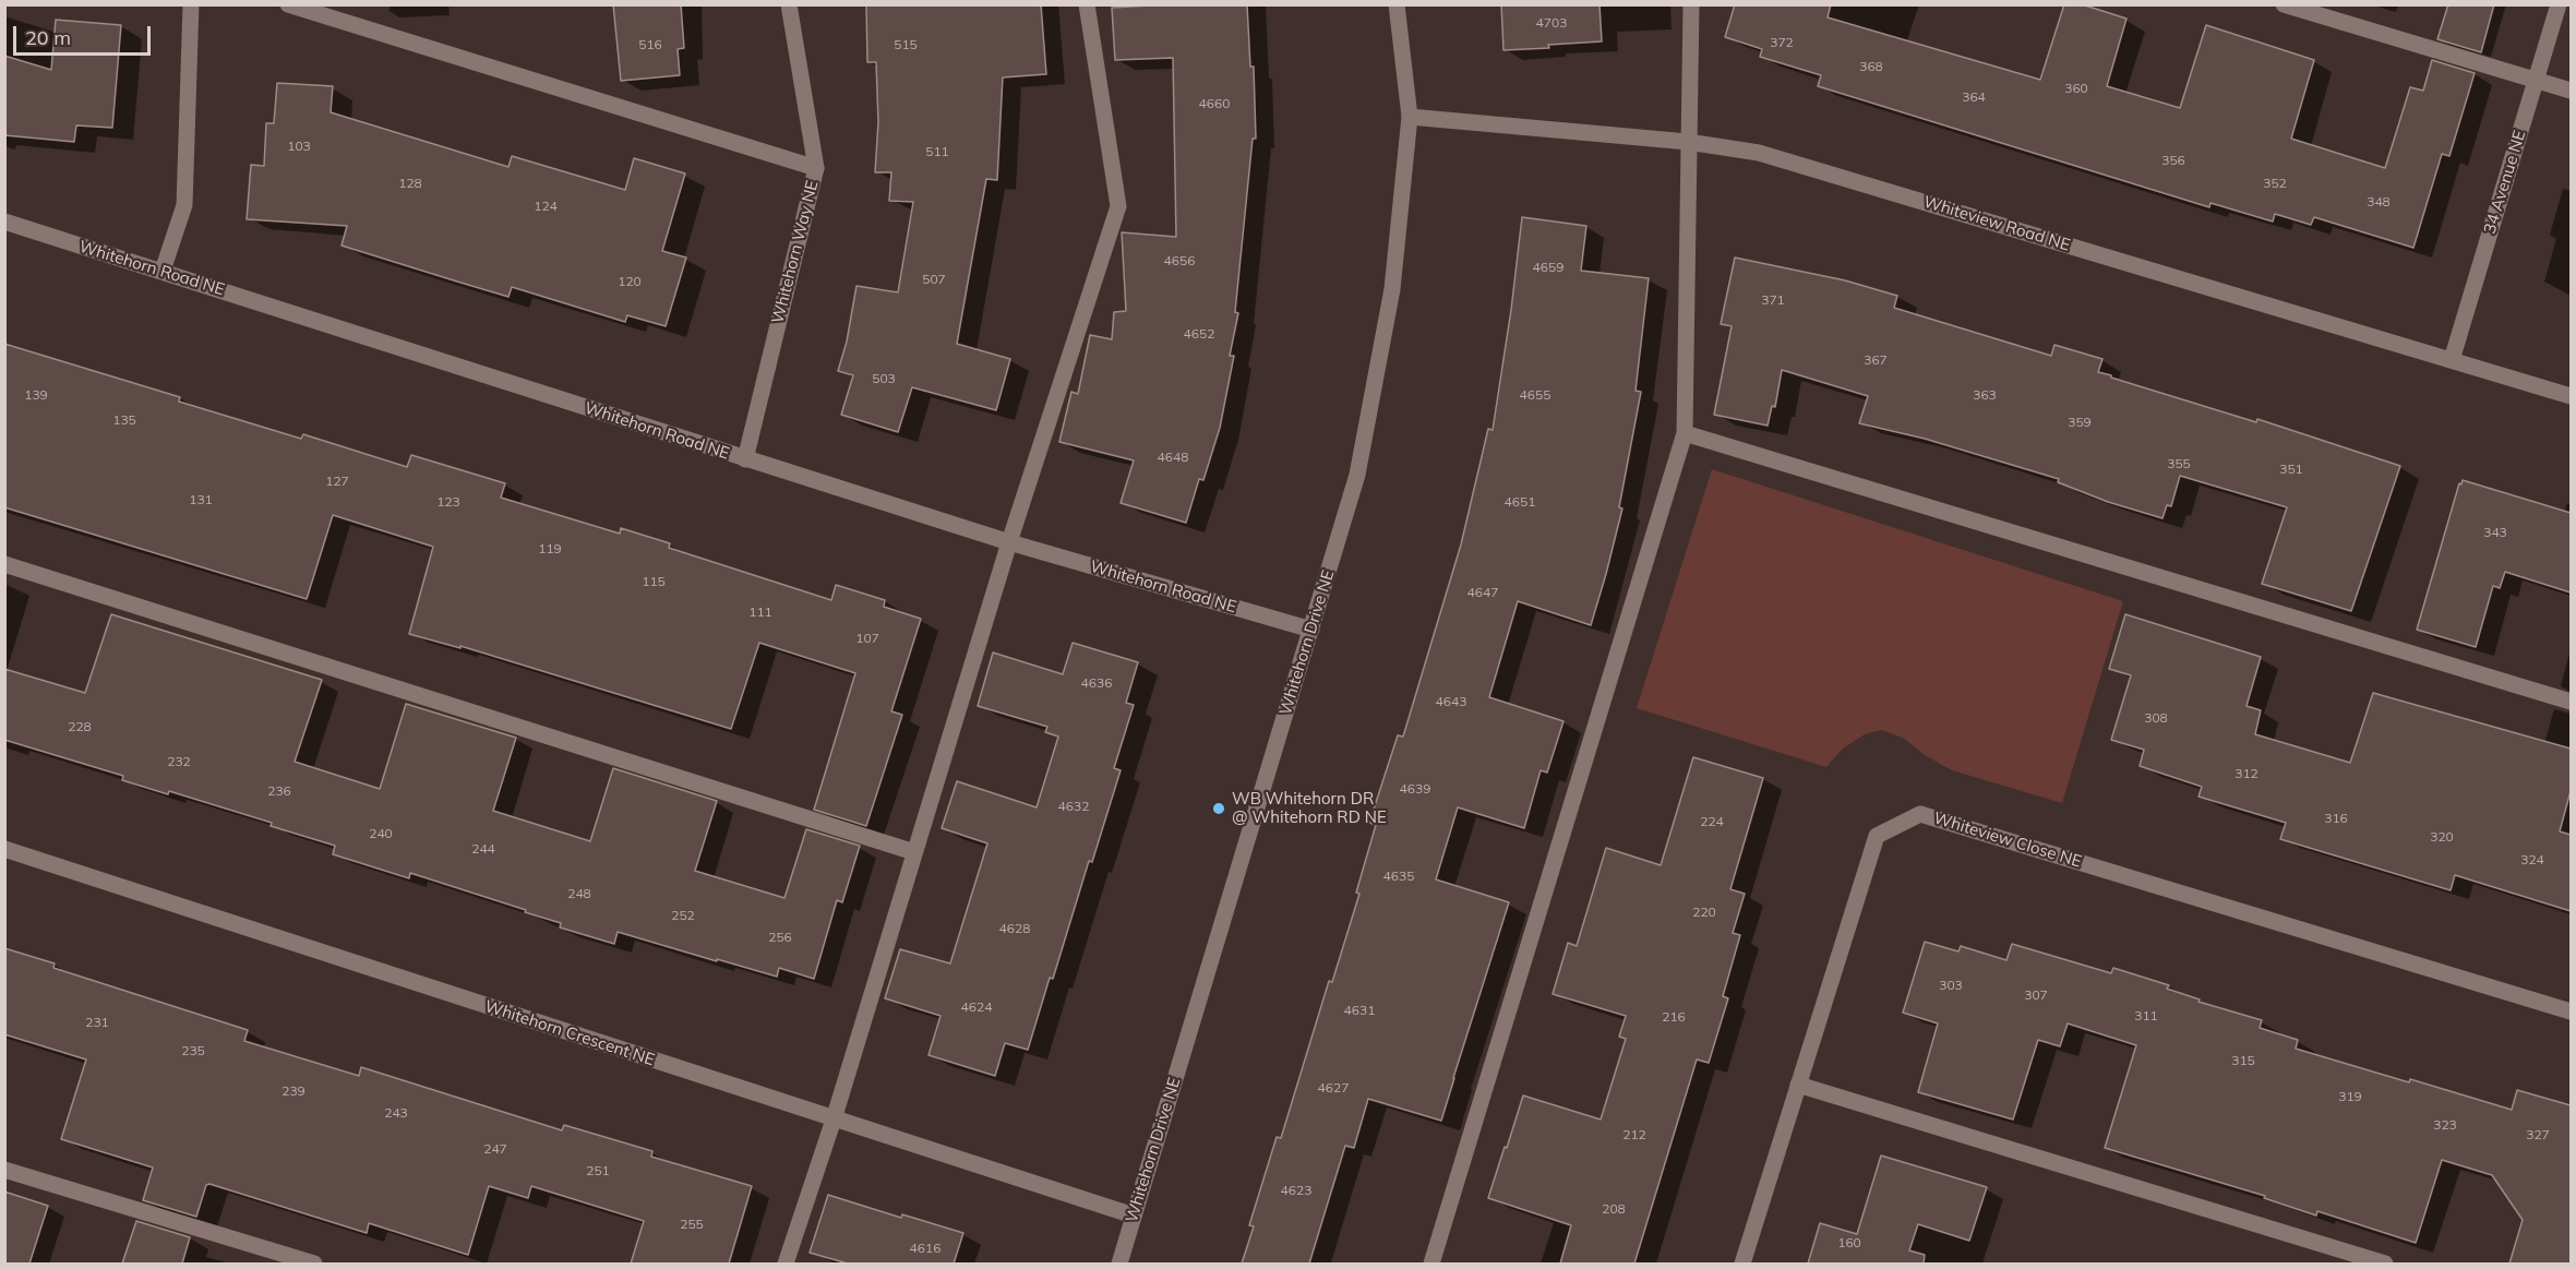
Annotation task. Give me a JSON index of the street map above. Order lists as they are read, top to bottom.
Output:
{
  "streets": {
    "street": [
      "34 Avenue NE",
      "Whiteview Road NE",
      "Whitehorn Way NE",
      "Whitehorn Road NE",
      "Whitehorn Drive NE",
      "Whiteview Close NE",
      "Whitehorn Crescent NE"
    ]
  },
  "crossings": [
    ["34 Avenue NE", "Whiteview Road NE"],
    ["Whiteview Road NE", "Whitehorn Drive NE"],
    ["Whitehorn Way NE", "Whitehorn Road NE"],
    ["Whitehorn Road NE", "Whitehorn Drive NE"],
    ["Whitehorn Drive NE", "Whitehorn Crescent NE"]
  ],
  "places": ["WB Whitehorn DR @ Whitehorn RD NE"],
  "house_numbers": [
    "4703",
    "372",
    "516",
    "515",
    "368",
    "360",
    "364",
    "4660",
    "103",
    "511",
    "356",
    "128",
    "352",
    "348",
    "124",
    "4656",
    "4659",
    "507",
    "120",
    "371",
    "4652",
    "367",
    "503",
    "139",
    "4655",
    "363",
    "135",
    "359",
    "4648",
    "355",
    "351",
    "127",
    "131",
    "123",
    "4651",
    "343",
    "119",
    "115",
    "4647",
    "111",
    "107",
    "4636",
    "4643",
    "308",
    "228",
    "232",
    "312",
    "4639",
    "236",
    "4632",
    "316",
    "224",
    "240",
    "320",
    "244",
    "324",
    "4635",
    "248",
    "220",
    "252",
    "4628",
    "256",
    "303",
    "307",
    "4624",
    "4631",
    "311",
    "216",
    "231",
    "235",
    "315",
    "4627",
    "239",
    "319",
    "243",
    "323",
    "212",
    "327",
    "247",
    "251",
    "4623",
    "208",
    "255",
    "160",
    "4616"
  ],
  "scale_bar": "20 m"
}
